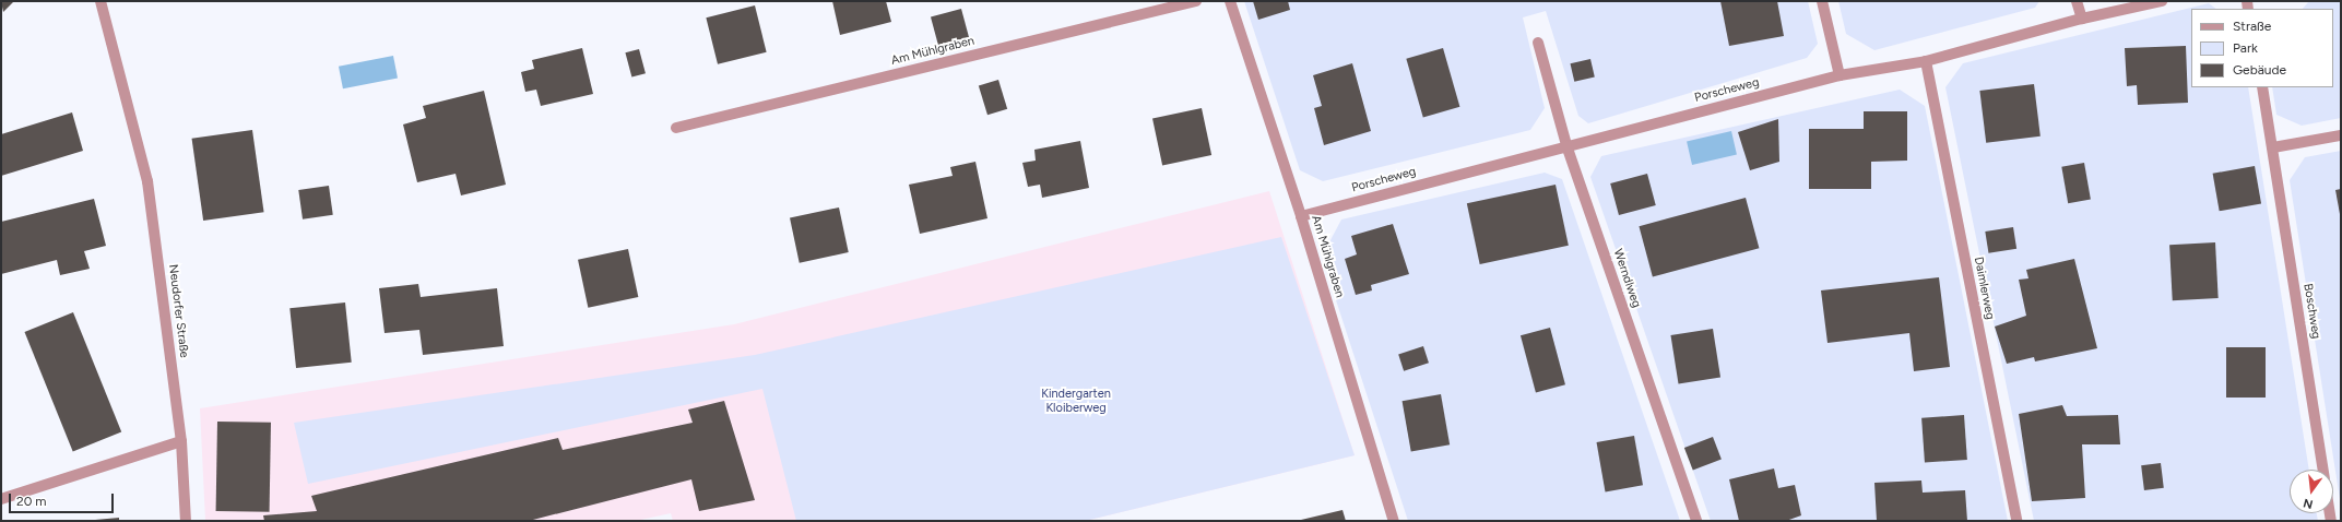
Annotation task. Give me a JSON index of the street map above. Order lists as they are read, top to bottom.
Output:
{
  "streets": {
    "street": [
      "Am Mühlgraben",
      "Porscheweg",
      "Werndlweg",
      "Daimlerweg",
      "Neudorfer Straße",
      "Boschweg"
    ]
  },
  "crossings": [
    ["Am Mühlgraben", "Porscheweg"],
    ["Porscheweg", "Werndlweg"],
    ["Porscheweg", "Daimlerweg"]
  ],
  "parks": ["Kindergarten Kloiberweg"],
  "legend": ["Straße", "Park", "Gebäude"],
  "scale_bar": "20 m",
  "north": "bottom"
}
